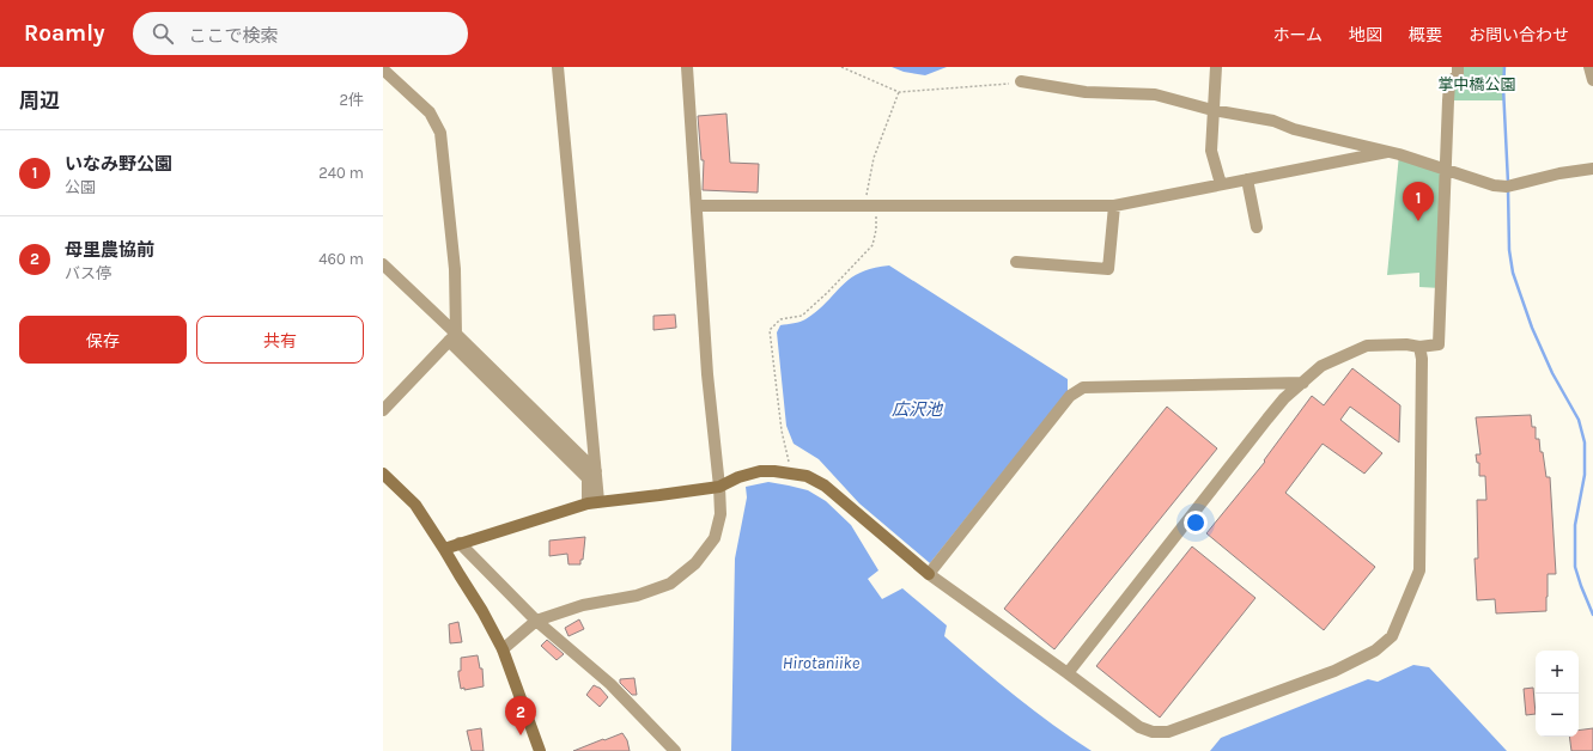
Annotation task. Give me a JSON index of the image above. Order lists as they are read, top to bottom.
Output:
{
  "water": ["広沢池", "Hirotaniike"],
  "parks": ["掌中橋公園"],
  "page": {
    "header": "Roamly",
    "search": "ここで検索",
    "nav": [
      "ホーム",
      "地図",
      "概要",
      "お問い合わせ"
    ],
    "heading": ["周辺", "2件"],
    "list": [
      {
        "mark": "1",
        "name": "いなみ野公園",
        "note": "公園",
        "value": "240 m"
      },
      {
        "mark": "2",
        "name": "母里農協前",
        "note": "バス停",
        "value": "460 m"
      }
    ],
    "pins": ["1", "2"],
    "buttons": ["保存", "共有"],
    "map_buttons": ["+", "−"]
  }
}
